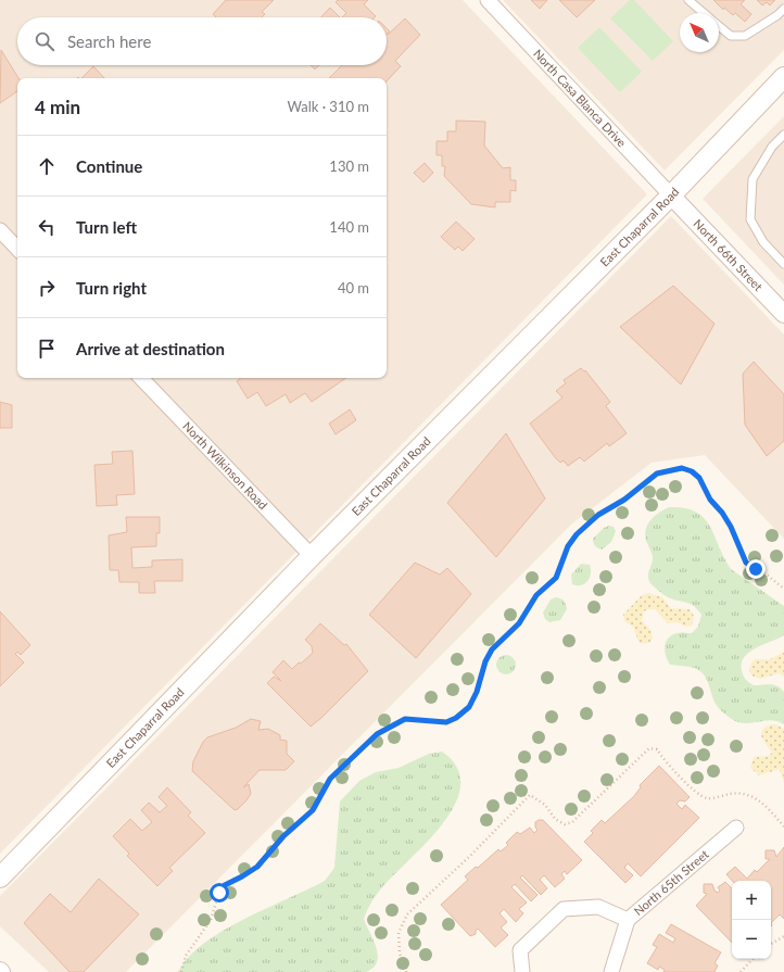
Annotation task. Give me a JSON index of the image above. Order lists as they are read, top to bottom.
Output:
{
  "streets": {
    "main road": ["East Chaparral Road"],
    "street": [
      "North Casa Blanca Drive",
      "North 66th Street",
      "North Wilkinson Road",
      "North 65th Street"
    ]
  },
  "crossings": [
    ["North Casa Blanca Drive", "East Chaparral Road"],
    ["North Casa Blanca Drive", "North 66th Street"],
    ["East Chaparral Road", "North 66th Street"],
    ["East Chaparral Road", "North Wilkinson Road"]
  ],
  "north": "top left",
  "page": {
    "search": "Search here",
    "heading": ["4 min", "Walk · 310 m"],
    "list": [
      ["Continue", "130 m"],
      ["Turn left", "140 m"],
      ["Turn right", "40 m"],
      "Arrive at destination"
    ],
    "map_buttons": ["+", "−"]
  }
}
